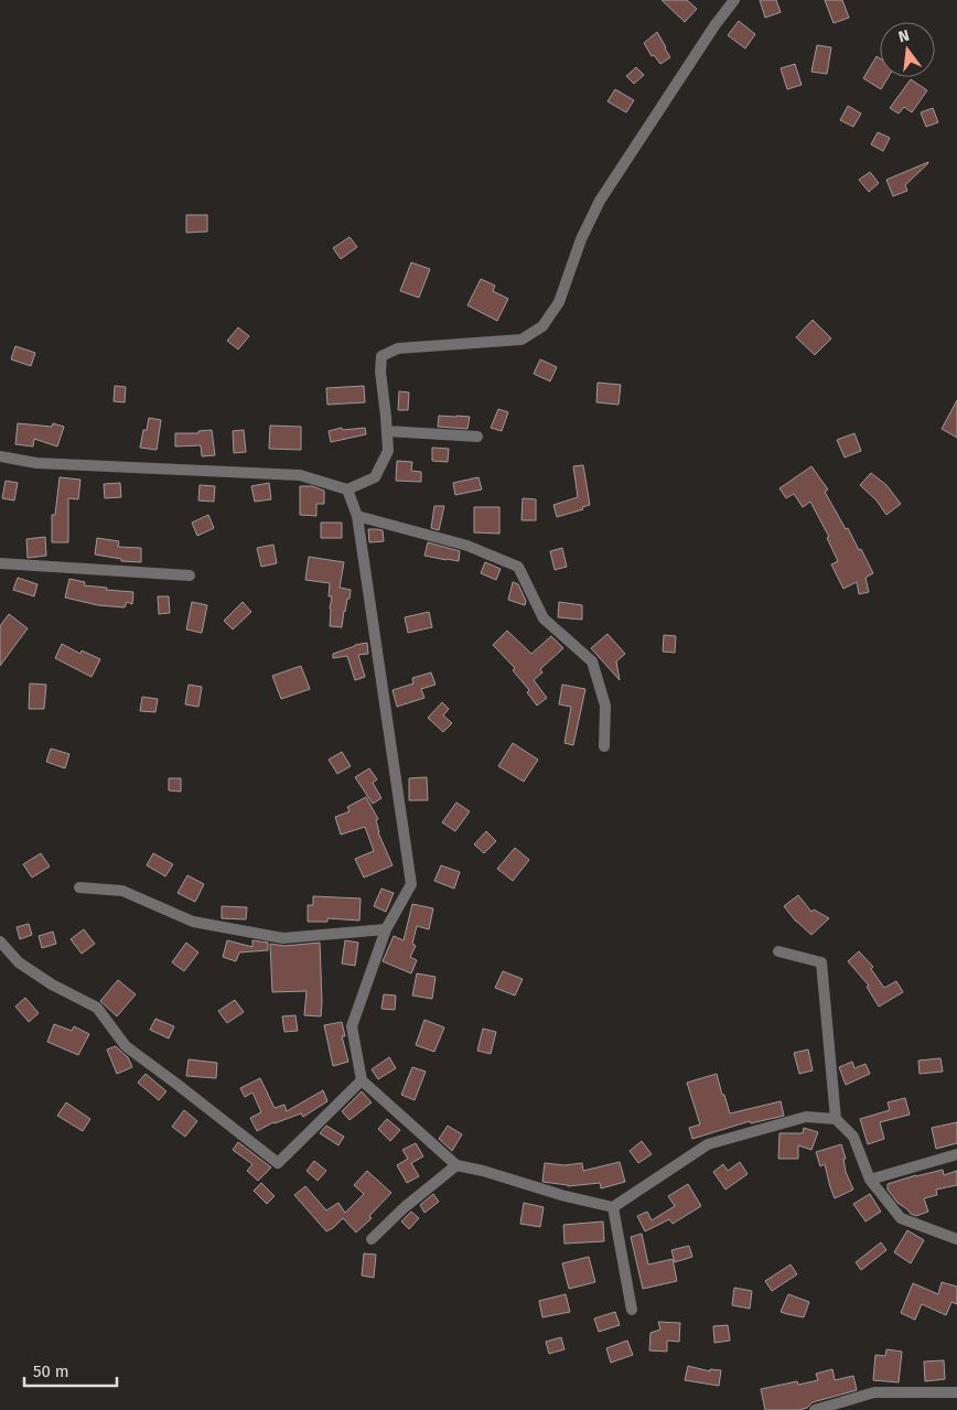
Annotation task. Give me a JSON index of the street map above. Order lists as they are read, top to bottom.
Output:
{
  "scale_bar": "50 m",
  "north": "top"
}
